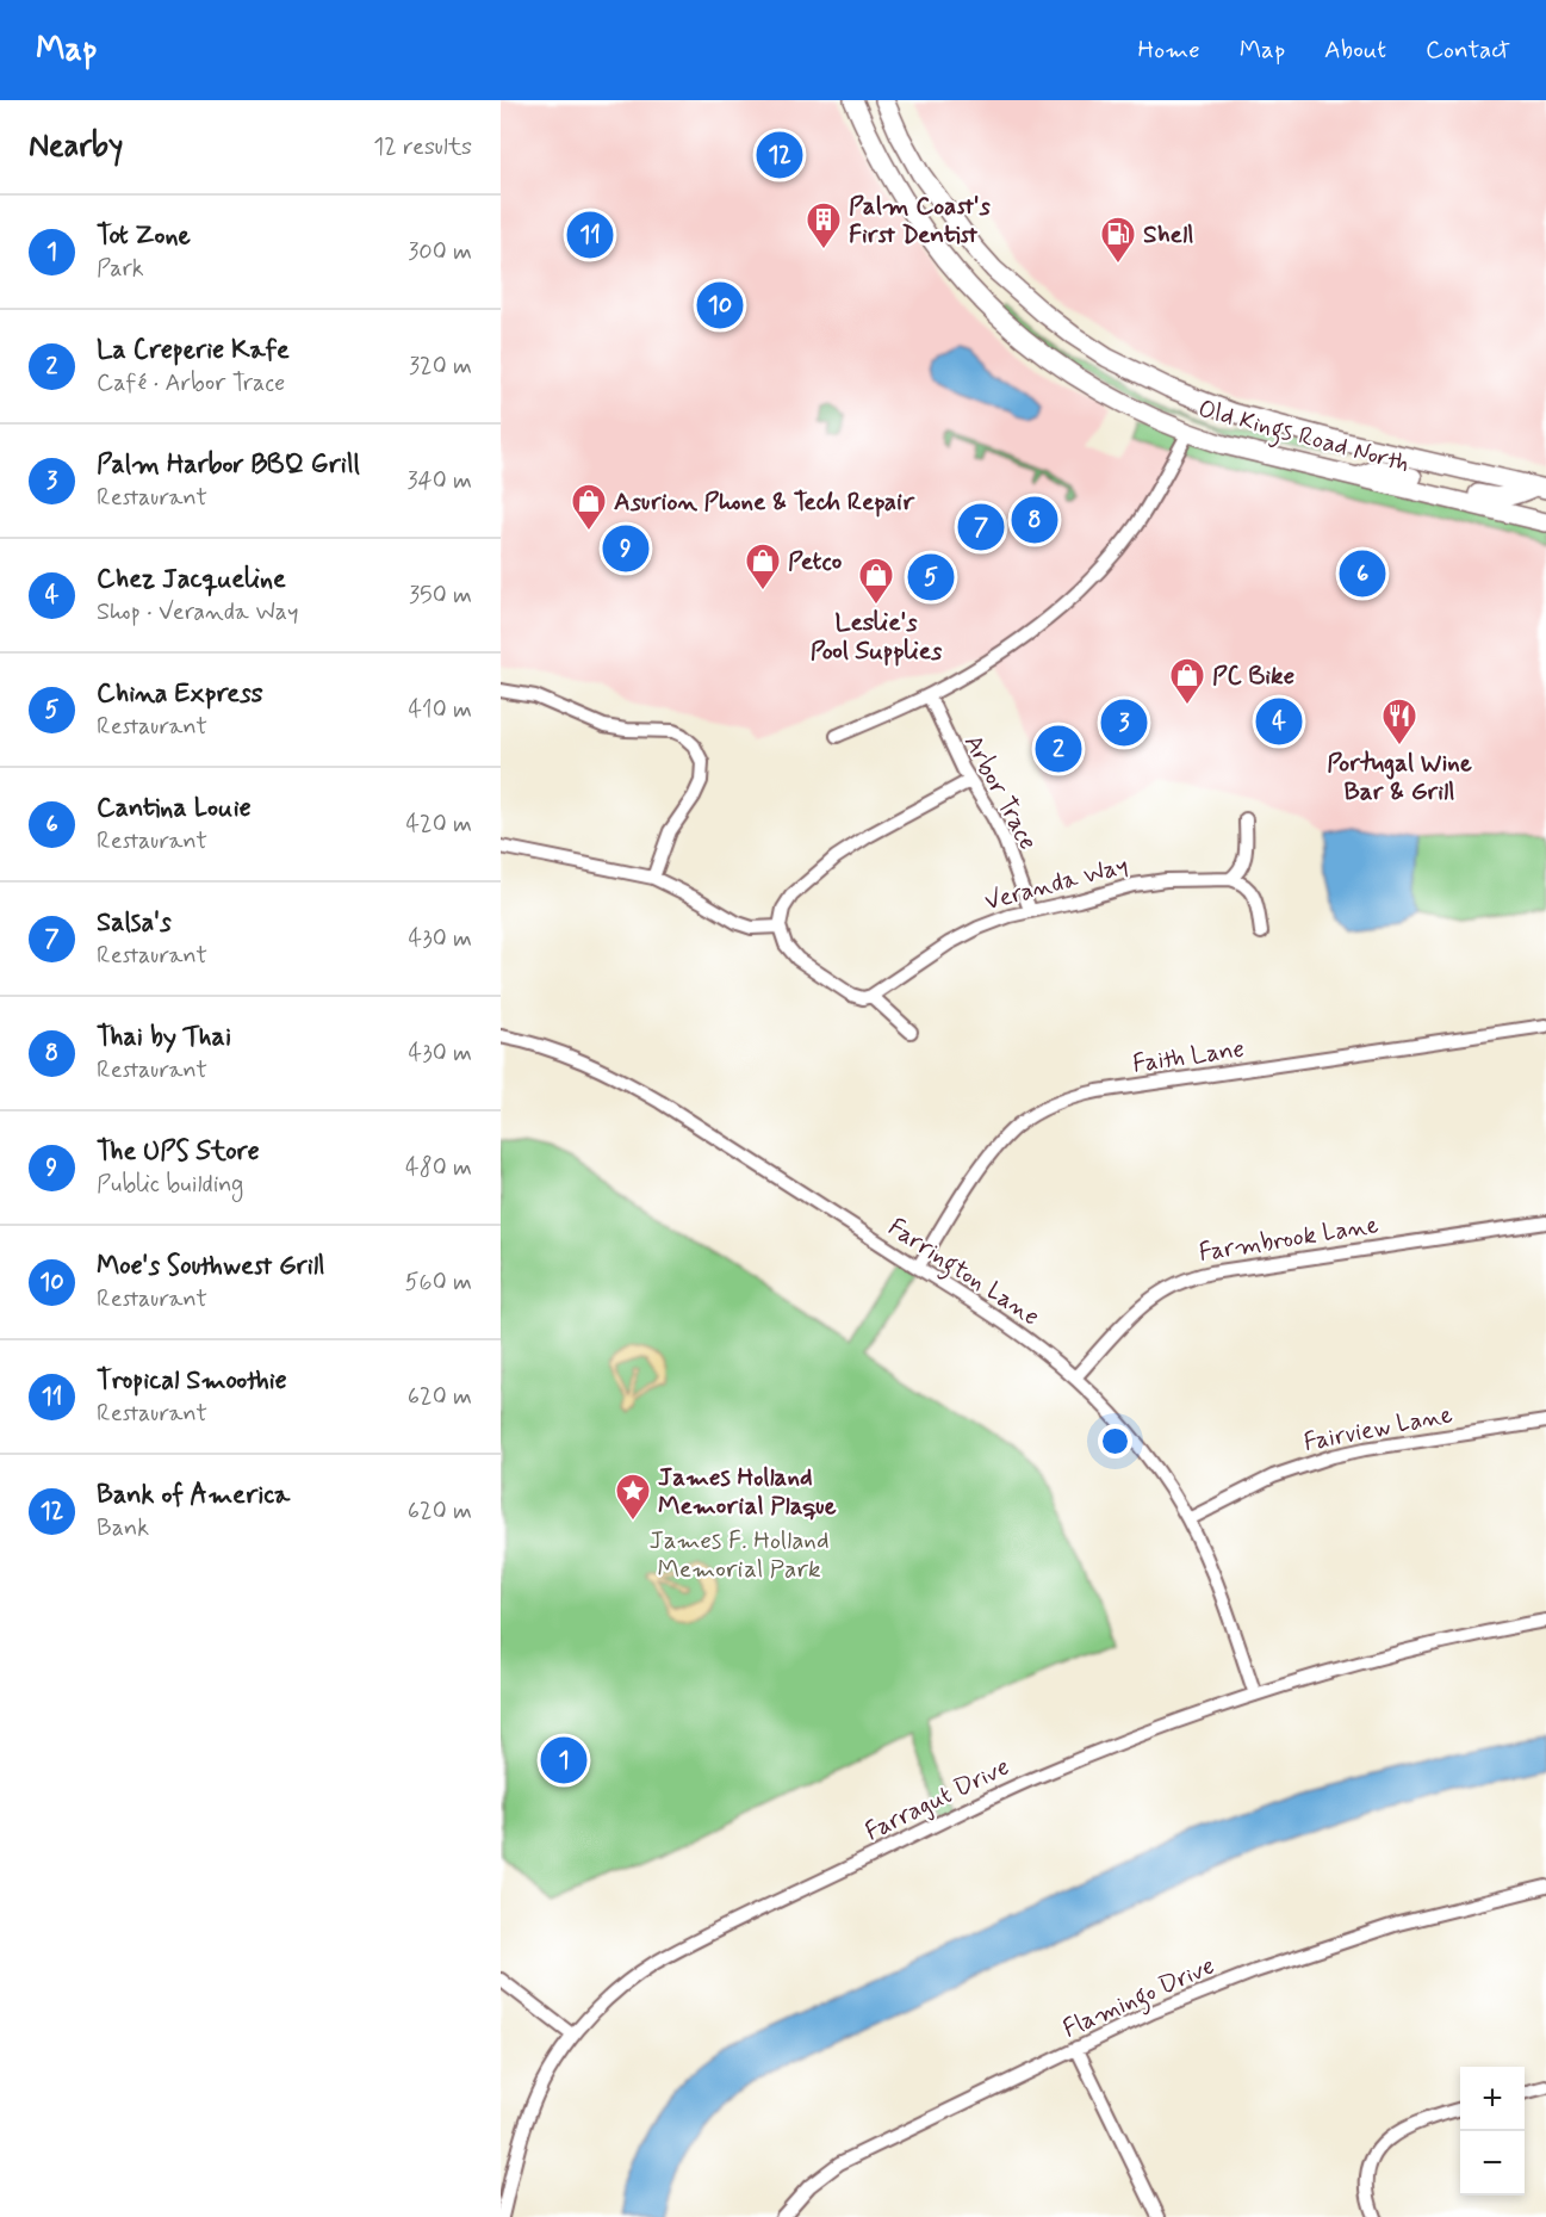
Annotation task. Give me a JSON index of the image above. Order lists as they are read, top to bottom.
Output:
{
  "streets": {
    "street": [
      "Old Kings Road North",
      "Arbor Trace",
      "Veranda Way",
      "Faith Lane",
      "Farmbrook Lane",
      "Farrington Lane",
      "Fairview Lane",
      "Farragut Drive",
      "Flamingo Drive"
    ]
  },
  "crossings": [
    ["Arbor Trace", "Veranda Way"],
    ["Faith Lane", "Farrington Lane"],
    ["Farmbrook Lane", "Farrington Lane"],
    ["Farrington Lane", "Fairview Lane"],
    ["Farrington Lane", "Farragut Drive"]
  ],
  "parks": ["James F. Holland Memorial Park"],
  "places": {
    "building": ["Palm Coast's First Dentist"],
    "fuel station": ["Shell"],
    "shop": [
      "Asurion Phone & Tech Repair",
      "Petco",
      "Leslie's Pool Supplies",
      "PC Bike"
    ],
    "restaurant": ["Portugal Wine Bar & Grill"],
    "place": ["James Holland Memorial Plaque"]
  },
  "page": {
    "header": "Map",
    "nav": [
      "Home",
      "Map",
      "About",
      "Contact"
    ],
    "heading": ["Nearby", "12 results"],
    "pins": [
      "12",
      "11",
      "10",
      "8",
      "7",
      "9",
      "6",
      "5",
      "4",
      "3",
      "2",
      "1"
    ],
    "list": [
      {
        "mark": "1",
        "name": "Tot Zone",
        "note": "Park",
        "value": "300 m"
      },
      {
        "mark": "2",
        "name": "La Creperie Kafe",
        "note": "Café · Arbor Trace",
        "value": "320 m"
      },
      {
        "mark": "3",
        "name": "Palm Harbor BBQ Grill",
        "note": "Restaurant",
        "value": "340 m"
      },
      {
        "mark": "4",
        "name": "Chez Jacqueline",
        "note": "Shop · Veranda Way",
        "value": "350 m"
      },
      {
        "mark": "5",
        "name": "China Express",
        "note": "Restaurant",
        "value": "410 m"
      },
      {
        "mark": "6",
        "name": "Cantina Louie",
        "note": "Restaurant",
        "value": "420 m"
      },
      {
        "mark": "7",
        "name": "Salsa's",
        "note": "Restaurant",
        "value": "430 m"
      },
      {
        "mark": "8",
        "name": "Thai by Thai",
        "note": "Restaurant",
        "value": "430 m"
      },
      {
        "mark": "9",
        "name": "The UPS Store",
        "note": "Public building",
        "value": "480 m"
      },
      {
        "mark": "10",
        "name": "Moe's Southwest Grill",
        "note": "Restaurant",
        "value": "560 m"
      },
      {
        "mark": "11",
        "name": "Tropical Smoothie",
        "note": "Restaurant",
        "value": "620 m"
      },
      {
        "mark": "12",
        "name": "Bank of America",
        "note": "Bank",
        "value": "620 m"
      }
    ],
    "map_buttons": ["+", "−"]
  }
}
